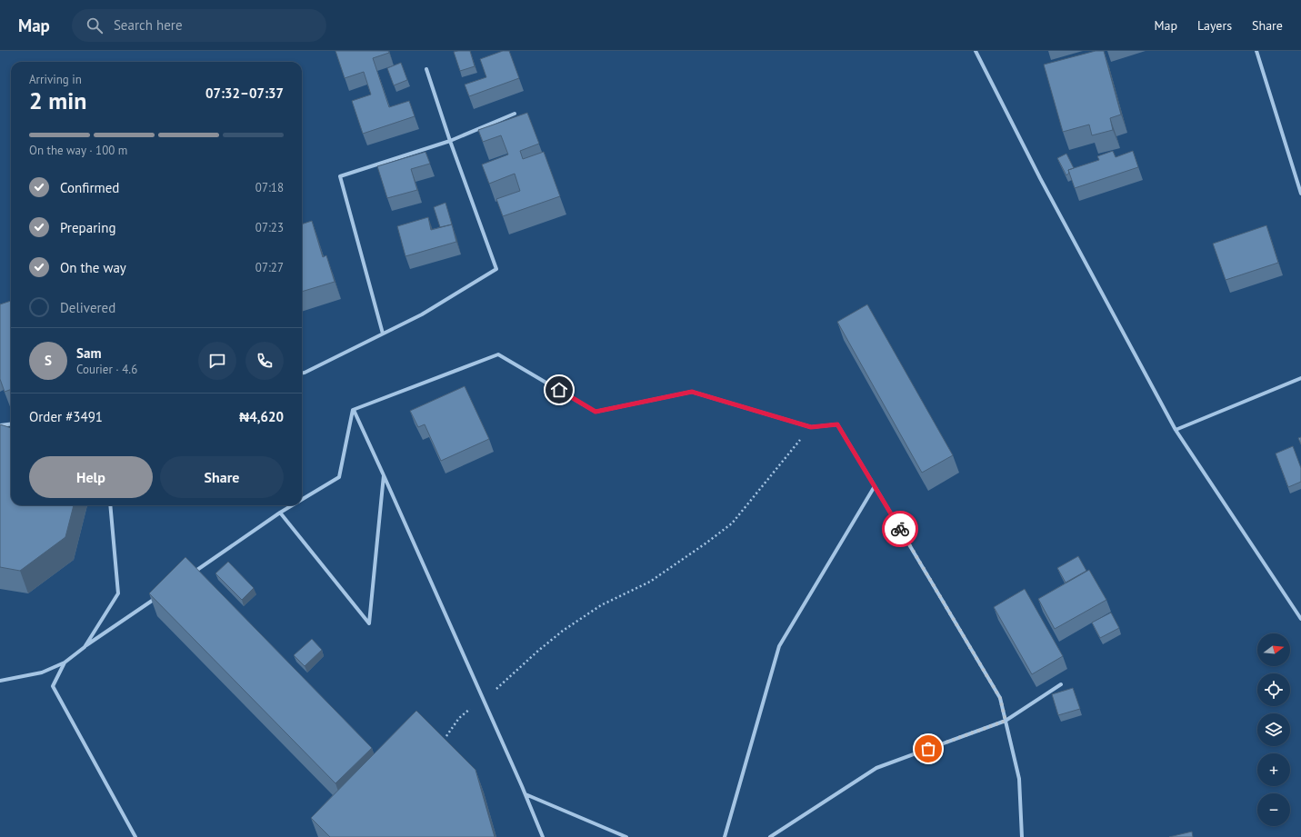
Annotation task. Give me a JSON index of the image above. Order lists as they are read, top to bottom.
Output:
{
  "north": "right",
  "page": {
    "header": "Map",
    "search": "Search here",
    "nav": ["Map", "Layers", "Share"],
    "heading": ["2 min", "Arriving in", "07:32–07:37"],
    "panel": [
      "Sam",
      "Courier · 4.6",
      "Order #3491",
      "₦4,620"
    ],
    "bar": "On the way · 100 m",
    "list": [
      ["Confirmed", "07:18"],
      ["Preparing", "07:23"],
      ["On the way", "07:27"],
      "Delivered"
    ],
    "round": "S",
    "buttons": ["Help", "Share"],
    "map_buttons": ["+", "−"]
  }
}
